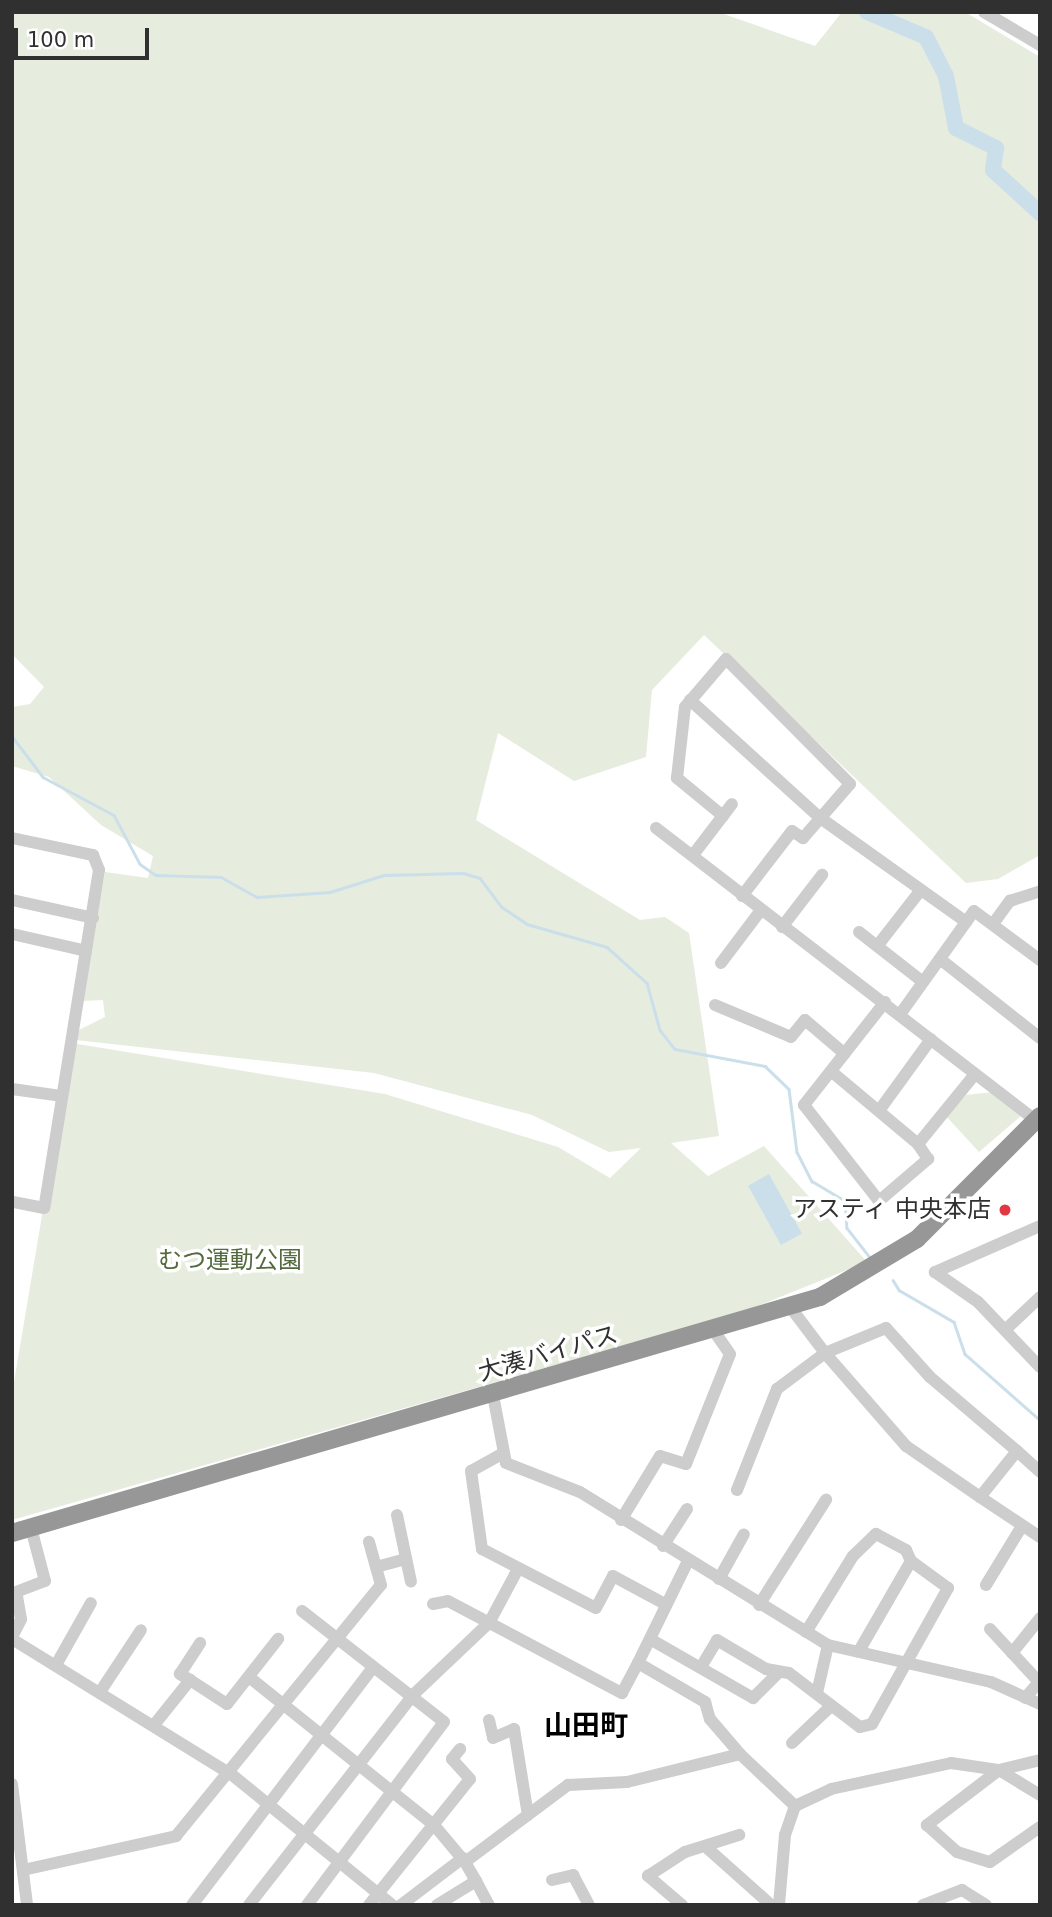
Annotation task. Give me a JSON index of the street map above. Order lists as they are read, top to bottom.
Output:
{
  "streets": {
    "highway": ["大湊バイパス"]
  },
  "districts": ["山田町"],
  "parks": ["むつ運動公園"],
  "places": ["アスティ 中央本店"],
  "scale_bar": "100 m"
}
